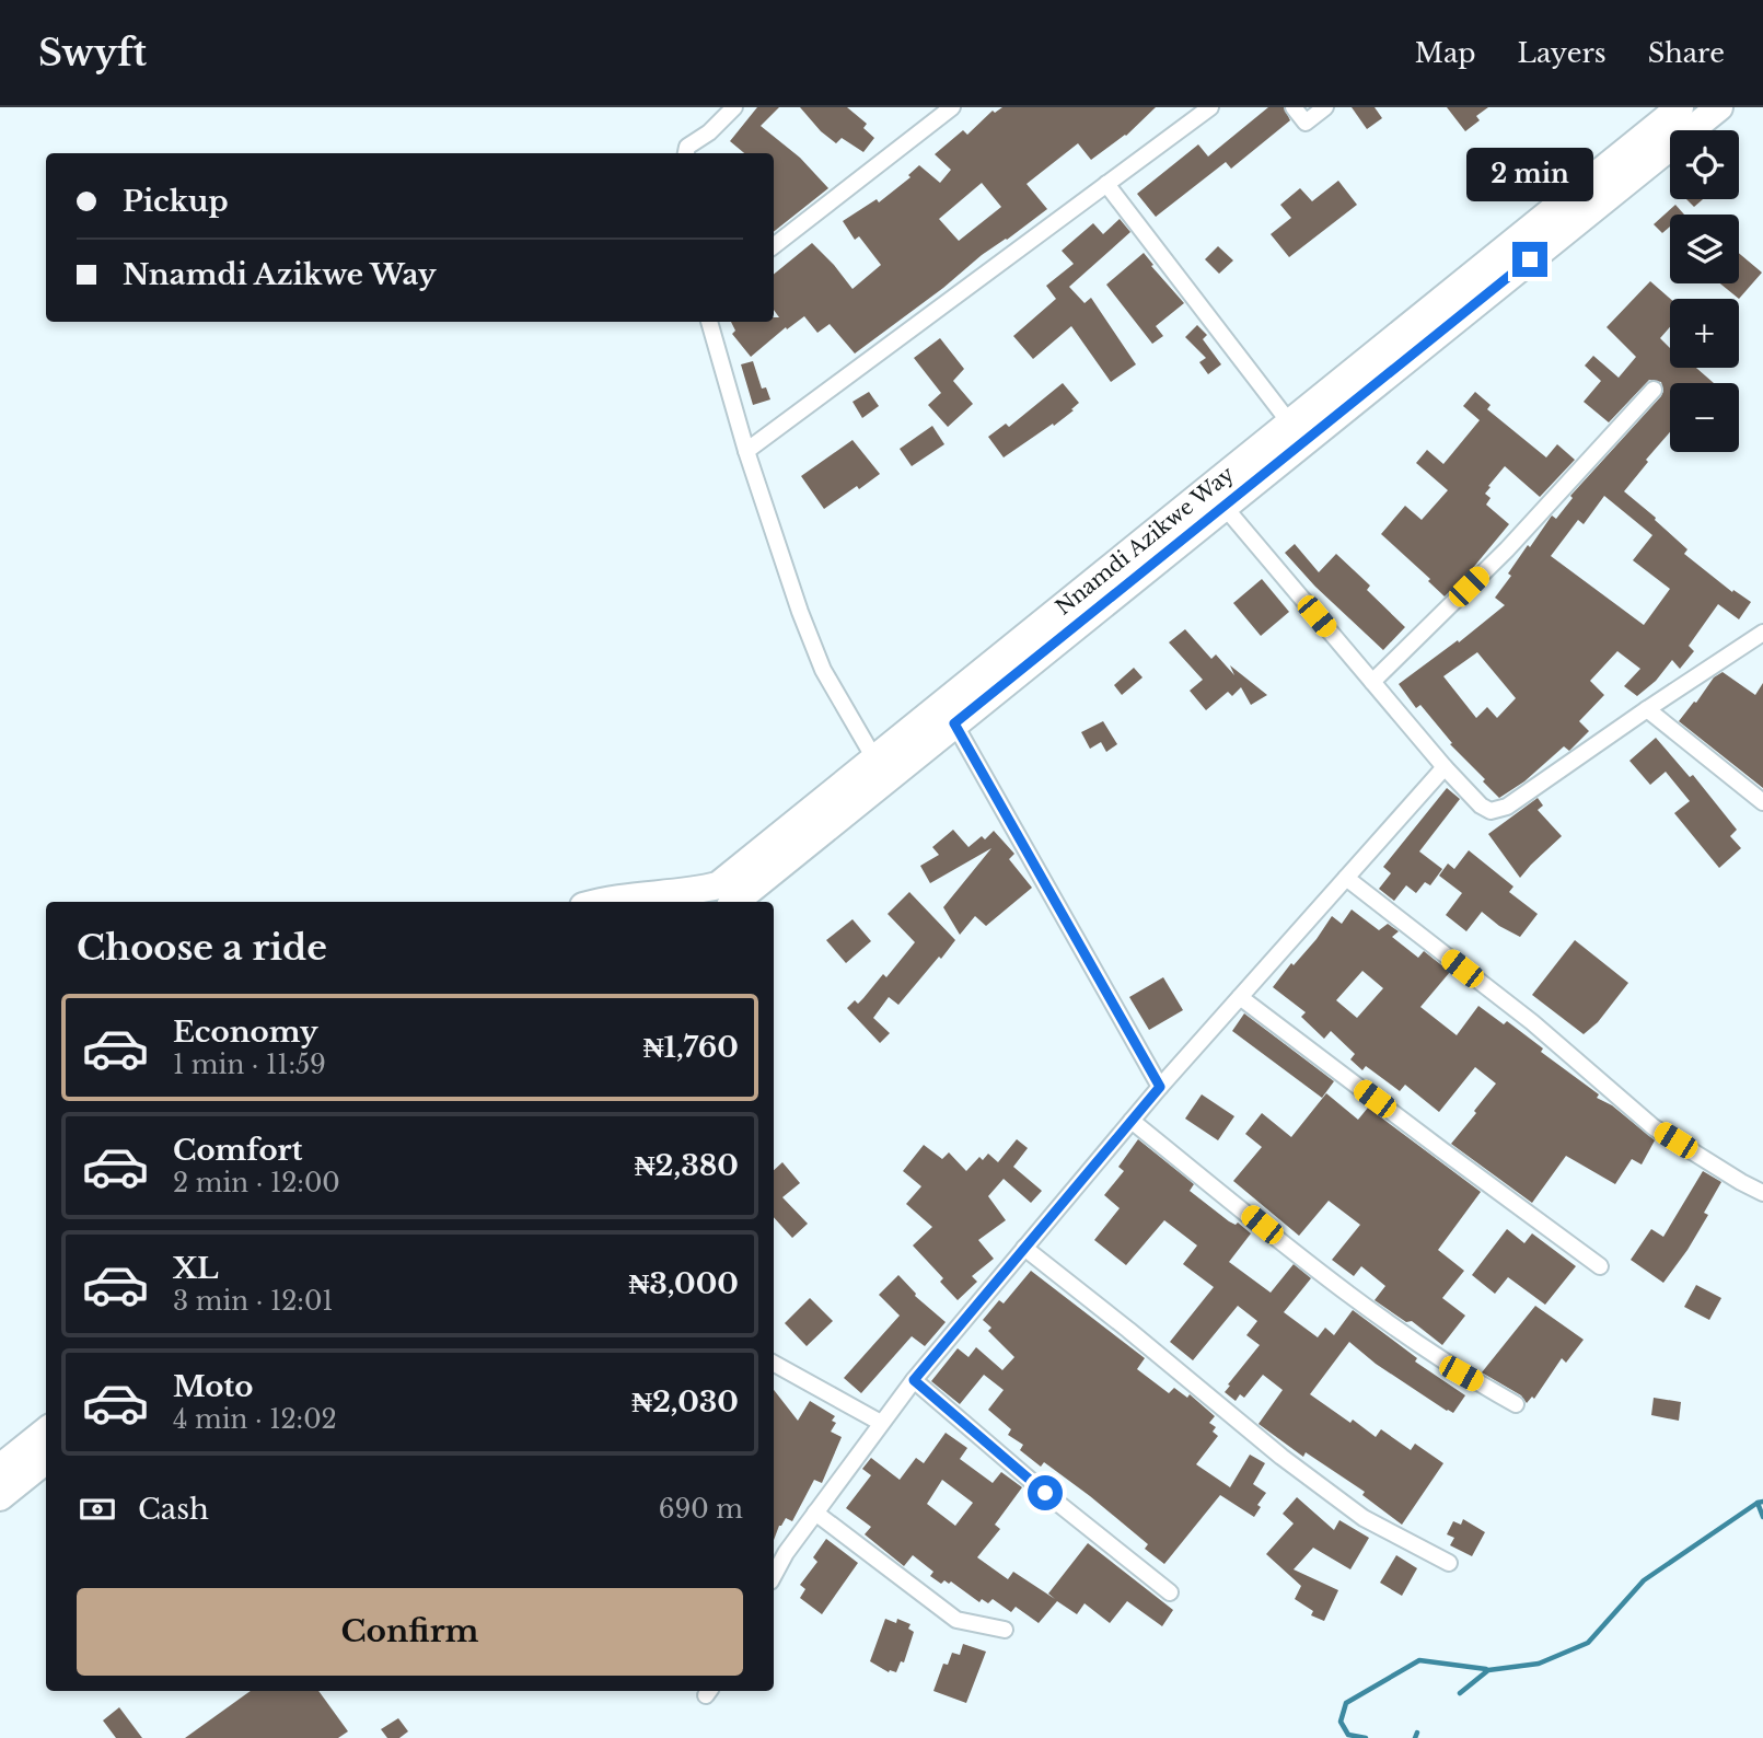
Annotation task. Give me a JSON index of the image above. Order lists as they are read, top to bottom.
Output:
{
  "streets": {
    "highway": ["Nnamdi Azikwe Way"]
  },
  "page": {
    "header": "Swyft",
    "nav": ["Map", "Layers", "Share"],
    "map_buttons": ["+", "−"],
    "bubble": "2 min",
    "banner": ["Pickup", "Nnamdi Azikwe Way"],
    "heading": "Choose a ride",
    "list": [
      {
        "name": "Economy",
        "note": "1 min · 11:59",
        "value": "₦1,760"
      },
      {
        "name": "Comfort",
        "note": "2 min · 12:00",
        "value": "₦2,380"
      },
      {
        "name": "XL",
        "note": "3 min · 12:01",
        "value": "₦3,000"
      },
      {
        "name": "Moto",
        "note": "4 min · 12:02",
        "value": "₦2,030"
      }
    ],
    "pay": ["Cash", "690 m"],
    "buttons": "Confirm"
  }
}
